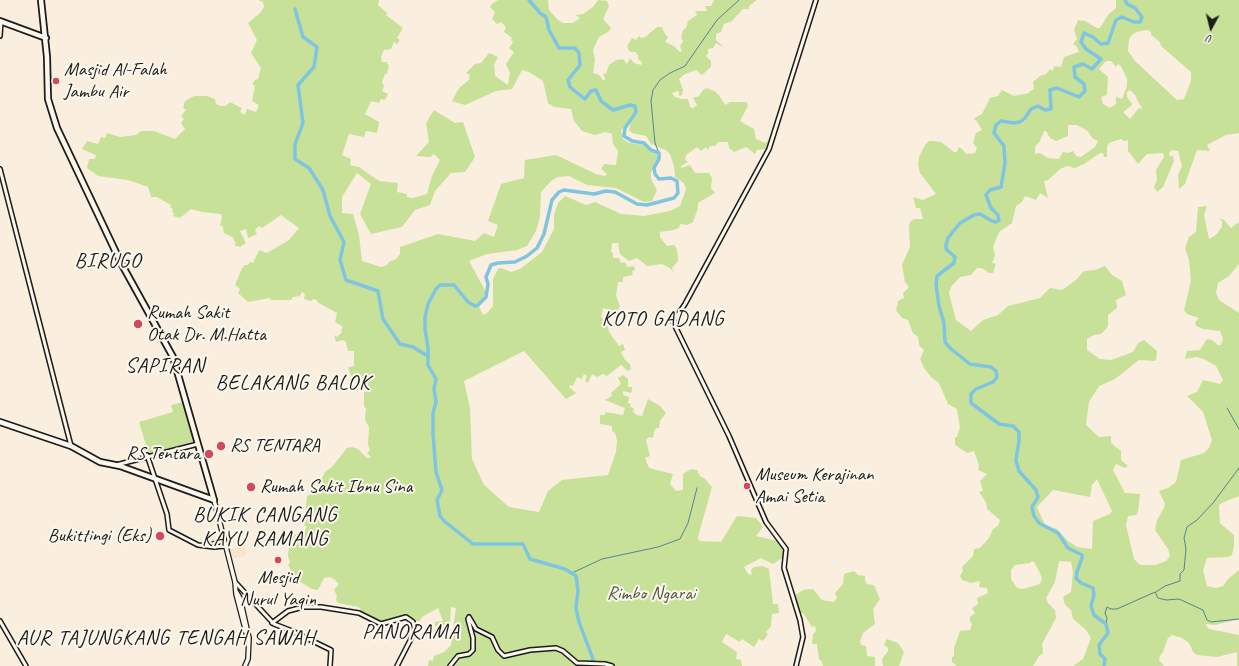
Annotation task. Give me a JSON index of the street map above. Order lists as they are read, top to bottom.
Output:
{
  "districts": [
    "BIRUGO",
    "KOTO GADANG",
    "SAPIRAN",
    "BELAKANG BALOK",
    "BUKIK CANGANG KAYU RAMANG",
    "PANORAMA",
    "AUR TAJUNGKANG TENGAH SAWAH"
  ],
  "parks": ["Rimbo Ngarai"],
  "places": [
    "Masjid Al-Falah Jambu Air",
    "Rumah Sakit Otak Dr. M.Hatta",
    "RS TENTARA",
    "RS Tentara",
    "Museum Kerajinan Amai Setia",
    "Rumah Sakit Ibnu Sina",
    "Bukittingi (Eks)",
    "Mesjid Nurul Yaqin"
  ],
  "north": "bottom"
}
